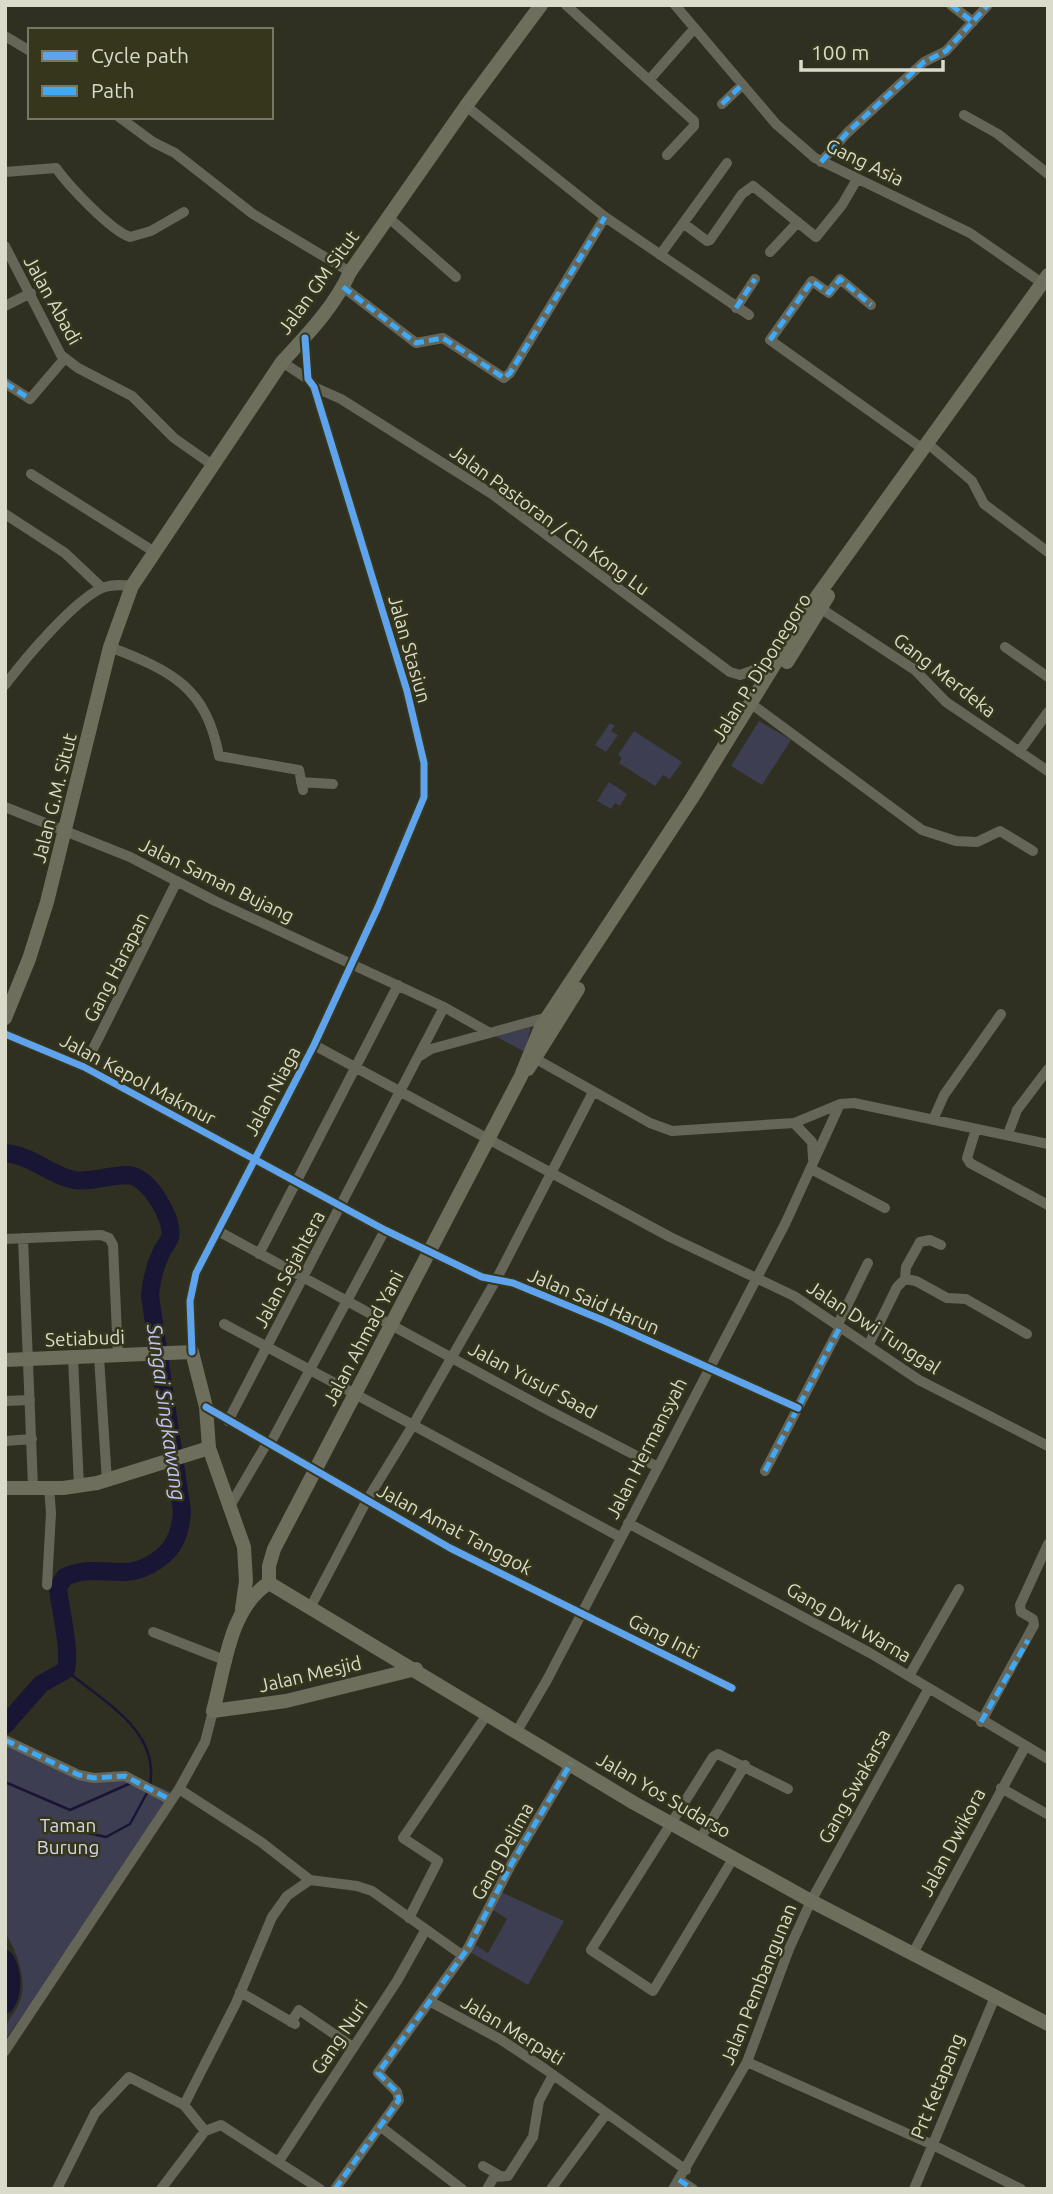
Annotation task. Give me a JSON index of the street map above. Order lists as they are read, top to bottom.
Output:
{
  "streets": {
    "main road": [
      "Jalan GM Situt",
      "Jalan P. Diponegoro",
      "Jalan G.M. Situt",
      "Setiabudi",
      "Jalan Ahmad Yani",
      "Jalan Mesjid",
      "Jalan Yos Sudarso"
    ],
    "street": [
      "Gang Asia",
      "Jalan Abadi",
      "Jalan Pastoran / Cin Kong Lu",
      "Jalan Stasiun",
      "Gang Merdeka",
      "Jalan Saman Bujang",
      "Gang Harapan",
      "Jalan Kepol Makmur",
      "Jalan Niaga",
      "Jalan Sejahtera",
      "Jalan Said Harun",
      "Jalan Dwi Tunggal",
      "Jalan Yusuf Saad",
      "Jalan Hermansyah",
      "Jalan Amat Tanggok",
      "Gang Dwi Warna",
      "Gang Inti",
      "Gang Swakarsa",
      "Jalan Dwikora",
      "Gang Delima",
      "Jalan Pembangunan",
      "Jalan Merpati",
      "Gang Nuri",
      "Prt Ketapang"
    ]
  },
  "crossings": [
    ["Gang Asia", "Jalan P. Diponegoro"],
    ["Jalan GM Situt", "Jalan Abadi"],
    ["Jalan GM Situt", "Jalan Pastoran / Cin Kong Lu"],
    ["Jalan GM Situt", "Jalan Stasiun"],
    ["Jalan GM Situt", "Jalan G.M. Situt"],
    ["Jalan Pastoran / Cin Kong Lu", "Jalan Stasiun"],
    ["Jalan Stasiun", "Jalan Saman Bujang"],
    ["Jalan Stasiun", "Jalan Niaga"],
    ["Jalan P. Diponegoro", "Gang Merdeka"],
    ["Jalan P. Diponegoro", "Jalan Ahmad Yani"],
    ["Jalan G.M. Situt", "Jalan Saman Bujang"],
    ["Jalan Saman Bujang", "Gang Harapan"],
    ["Jalan Saman Bujang", "Jalan Niaga"],
    ["Jalan Saman Bujang", "Jalan Sejahtera"],
    ["Gang Harapan", "Jalan Kepol Makmur"],
    ["Jalan Kepol Makmur", "Jalan Niaga"],
    ["Jalan Kepol Makmur", "Jalan Sejahtera"],
    ["Jalan Kepol Makmur", "Jalan Said Harun"],
    ["Jalan Niaga", "Jalan Dwi Tunggal"],
    ["Jalan Niaga", "Setiabudi"],
    ["Jalan Niaga", "Jalan Yusuf Saad"],
    ["Jalan Sejahtera", "Jalan Said Harun"],
    ["Jalan Sejahtera", "Jalan Dwi Tunggal"],
    ["Jalan Sejahtera", "Jalan Yusuf Saad"],
    ["Jalan Sejahtera", "Jalan Amat Tanggok"],
    ["Jalan Said Harun", "Jalan Ahmad Yani"],
    ["Jalan Said Harun", "Jalan Hermansyah"],
    ["Jalan Dwi Tunggal", "Jalan Ahmad Yani"],
    ["Jalan Dwi Tunggal", "Jalan Hermansyah"],
    ["Jalan Ahmad Yani", "Jalan Yusuf Saad"],
    ["Jalan Ahmad Yani", "Jalan Amat Tanggok"],
    ["Jalan Ahmad Yani", "Jalan Yos Sudarso"],
    ["Jalan Yusuf Saad", "Jalan Hermansyah"],
    ["Jalan Hermansyah", "Jalan Amat Tanggok"],
    ["Jalan Hermansyah", "Gang Dwi Warna"],
    ["Jalan Hermansyah", "Gang Inti"],
    ["Jalan Hermansyah", "Jalan Yos Sudarso"],
    ["Jalan Amat Tanggok", "Gang Inti"],
    ["Gang Dwi Warna", "Gang Swakarsa"],
    ["Gang Dwi Warna", "Jalan Dwikora"],
    ["Jalan Mesjid", "Jalan Yos Sudarso"],
    ["Gang Swakarsa", "Jalan Yos Sudarso"],
    ["Gang Swakarsa", "Jalan Pembangunan"],
    ["Jalan Yos Sudarso", "Jalan Dwikora"],
    ["Jalan Yos Sudarso", "Gang Delima"],
    ["Jalan Yos Sudarso", "Jalan Pembangunan"],
    ["Jalan Yos Sudarso", "Prt Ketapang"],
    ["Gang Delima", "Jalan Merpati"],
    ["Jalan Pembangunan", "Jalan Merpati"]
  ],
  "water": ["Sungai Singkawang"],
  "parks": ["Taman Burung"],
  "legend": ["Cycle path", "Path"],
  "scale_bar": "100 m"
}
